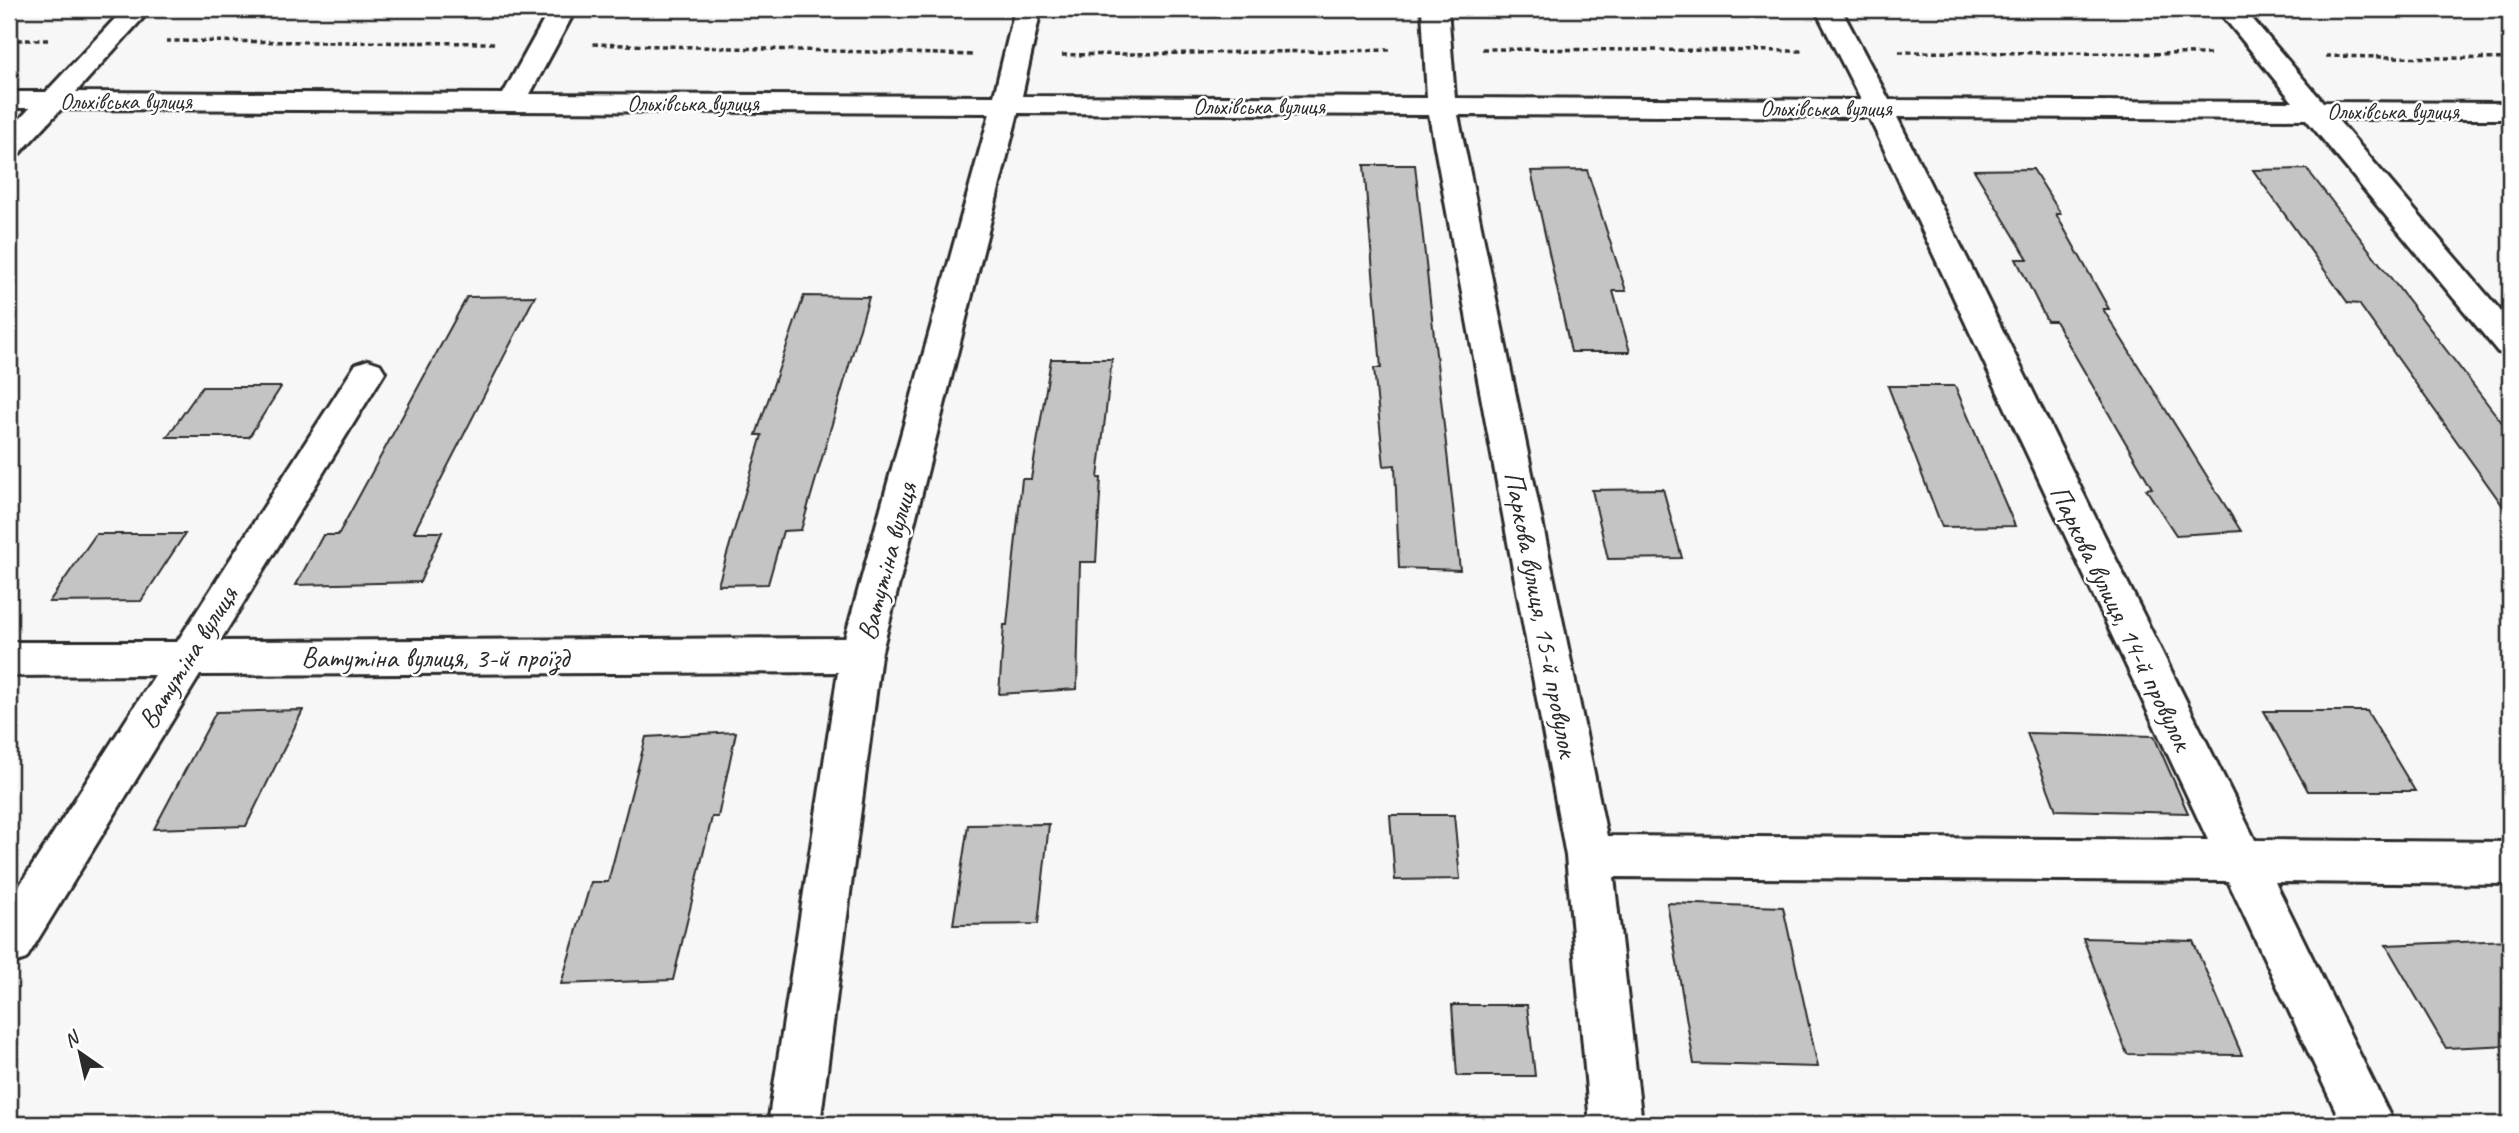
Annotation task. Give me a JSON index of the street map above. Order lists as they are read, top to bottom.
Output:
{
  "streets": {
    "street": [
      "Ольхівська вулиця",
      "Ватутіна вулиця",
      "Паркова вулиця, 15-й провулок",
      "Паркова вулиця, 14-й провулок",
      "Ватутіна вулиця, 3-й проїзд"
    ]
  },
  "crossings": [
    ["Ольхівська вулиця", "Ватутіна вулиця"],
    ["Ольхівська вулиця", "Паркова вулиця, 15-й провулок"],
    ["Ольхівська вулиця", "Паркова вулиця, 14-й провулок"],
    ["Ватутіна вулиця", "Ватутіна вулиця, 3-й проїзд"]
  ],
  "north": "top left"
}
